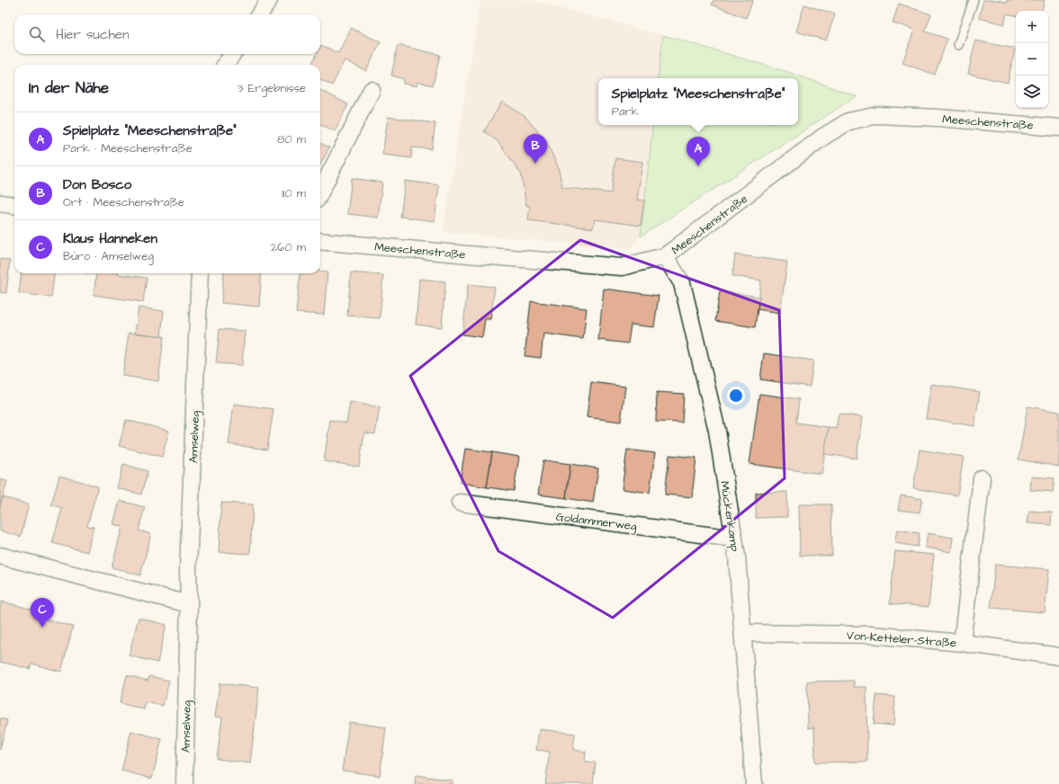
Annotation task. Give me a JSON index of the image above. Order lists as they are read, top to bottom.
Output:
{
  "streets": {
    "street": [
      "Meeschenstraße",
      "Amselweg",
      "Mückenkamp",
      "Goldammerweg",
      "Von-Ketteler-Straße"
    ]
  },
  "crossings": [
    ["Meeschenstraße", "Mückenkamp"],
    ["Mückenkamp", "Goldammerweg"],
    ["Mückenkamp", "Von-Ketteler-Straße"]
  ],
  "page": {
    "map_buttons": ["+", "−"],
    "search": "Hier suchen",
    "heading": ["In der Nähe", "3 Ergebnisse"],
    "popup": ["Spielplatz \"Meeschenstraße\"", "Park"],
    "list": [
      {
        "mark": "A",
        "name": "Spielplatz \"Meeschenstraße\"",
        "note": "Park · Meeschenstraße",
        "value": "80 m"
      },
      {
        "mark": "B",
        "name": "Don Bosco",
        "note": "Ort · Meeschenstraße",
        "value": "110 m"
      },
      {
        "mark": "C",
        "name": "Klaus Hanneken",
        "note": "Büro · Amselweg",
        "value": "260 m"
      }
    ],
    "pins": ["B", "A", "C"]
  }
}
